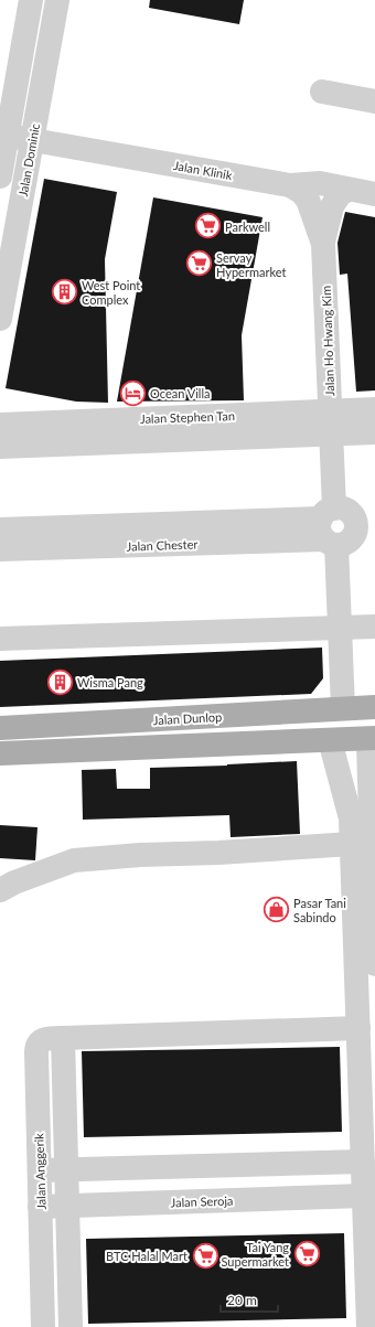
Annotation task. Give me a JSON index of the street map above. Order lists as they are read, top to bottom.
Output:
{
  "streets": {
    "main road": ["Jalan Dunlop"],
    "street": [
      "Jalan Dominic",
      "Jalan Klinik",
      "Jalan Ho Hwang Kim",
      "Jalan Stephen Tan",
      "Jalan Chester",
      "Jalan Anggerik",
      "Jalan Seroja"
    ]
  },
  "crossings": [
    ["Jalan Dominic", "Jalan Klinik"],
    ["Jalan Klinik", "Jalan Ho Hwang Kim"],
    ["Jalan Ho Hwang Kim", "Jalan Stephen Tan"],
    ["Jalan Ho Hwang Kim", "Jalan Chester"],
    ["Jalan Ho Hwang Kim", "Jalan Dunlop"],
    ["Jalan Anggerik", "Jalan Seroja"]
  ],
  "places": {
    "supermarket": [
      "Parkwell",
      "Servay Hypermarket",
      "Tai Yang Supermarket",
      "BTC Halal Mart"
    ],
    "building": ["West Point Complex", "Wisma Pang"],
    "hotel": ["Ocean Villa"],
    "shop": ["Pasar Tani Sabindo"]
  },
  "scale_bar": "20 m"
}
